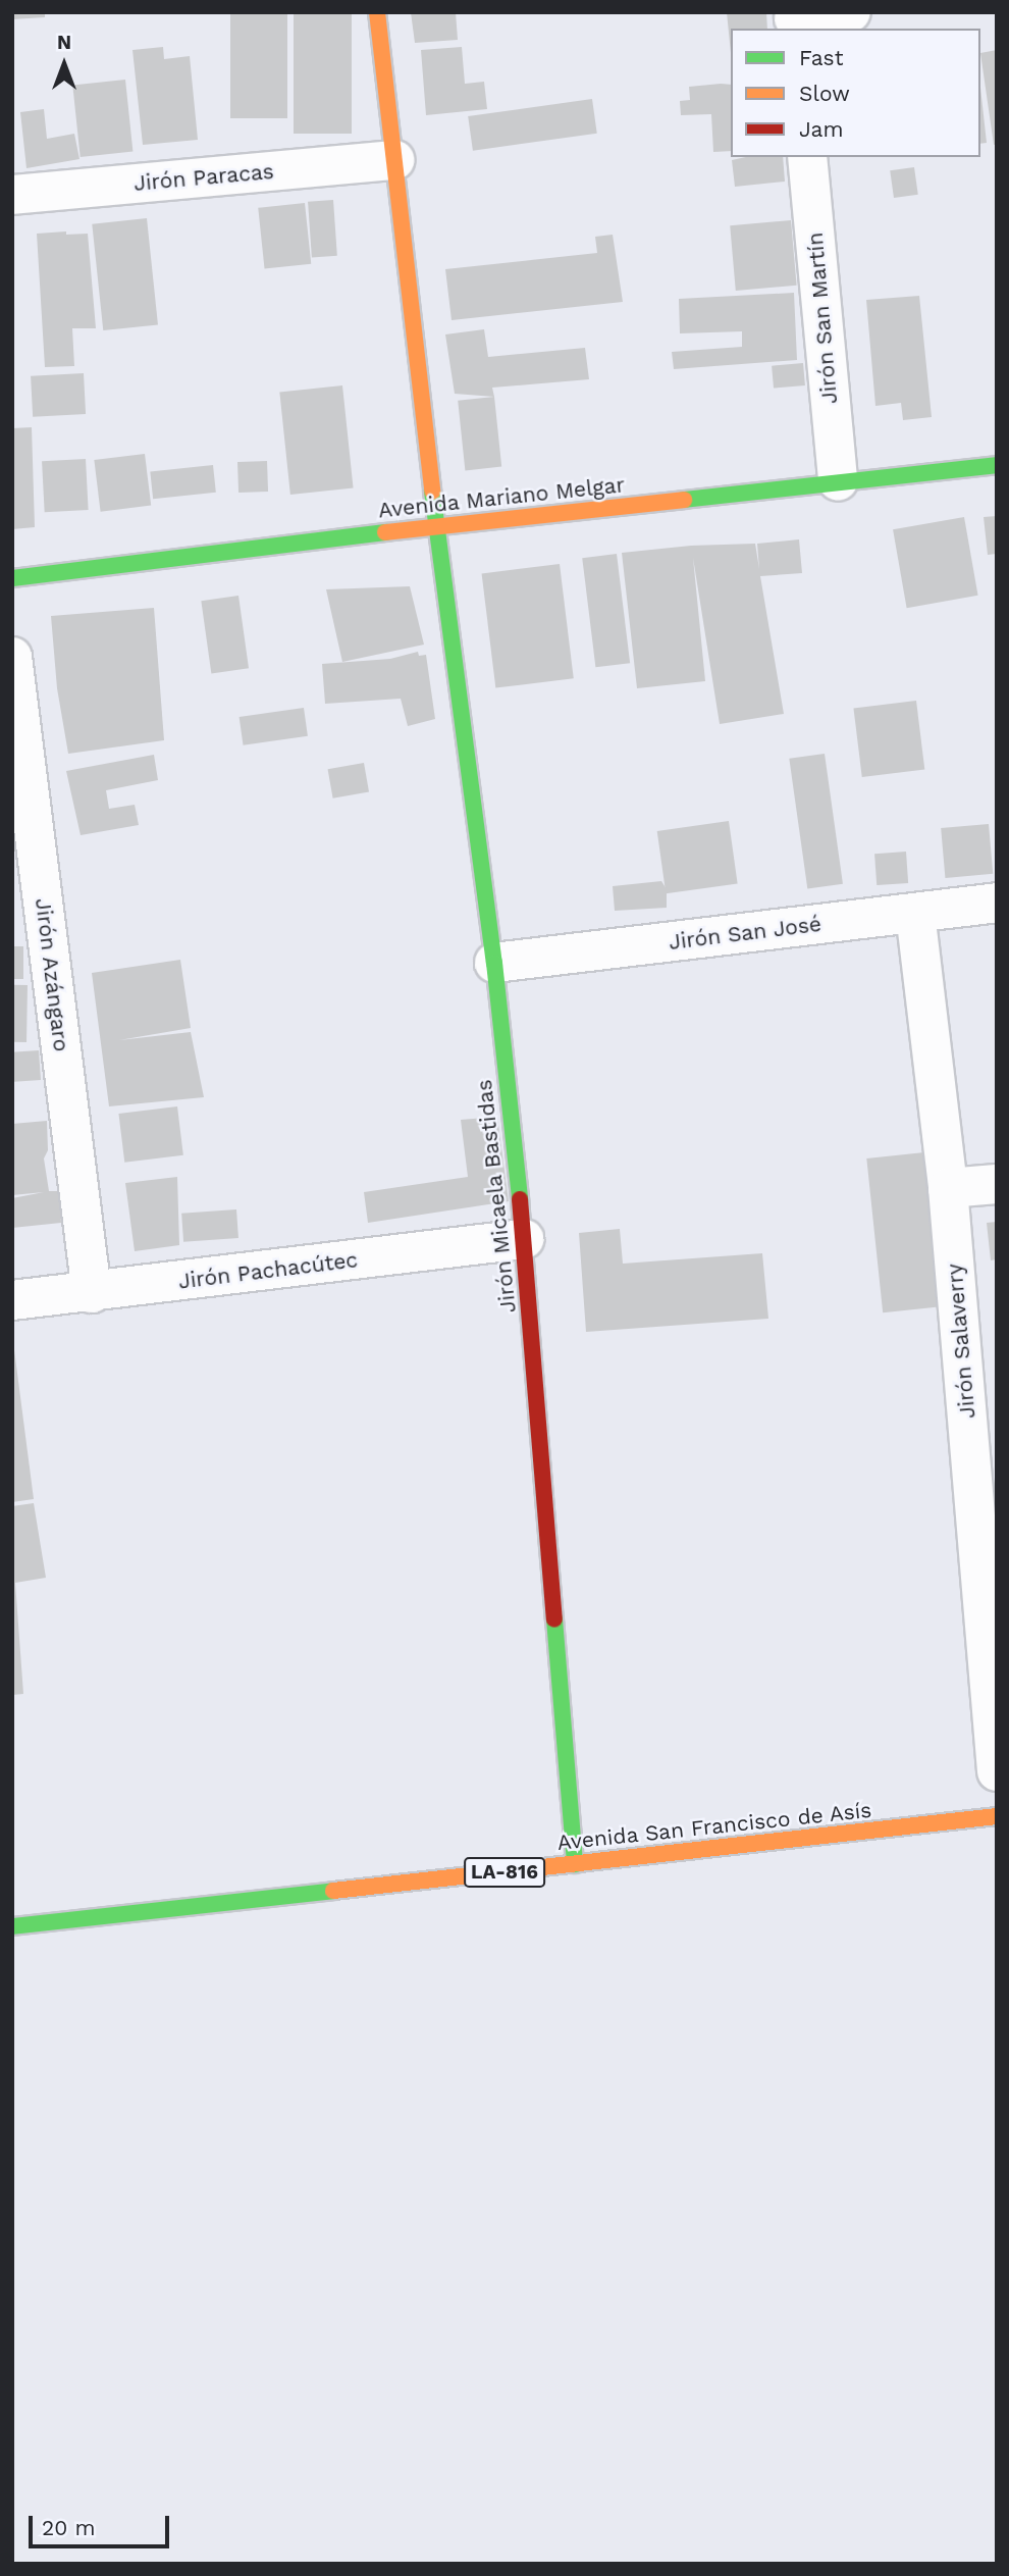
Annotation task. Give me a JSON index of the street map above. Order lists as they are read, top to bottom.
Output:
{
  "streets": {
    "main road": [
      "Avenida Mariano Melgar",
      "Jirón Micaela Bastidas",
      "Avenida San Francisco de Asís",
      "LA-816"
    ],
    "street": [
      "Jirón Paracas",
      "Jirón San Martín",
      "Jirón San José",
      "Jirón Azángaro",
      "Jirón Pachacútec",
      "Jirón Salaverry"
    ]
  },
  "crossings": [
    ["Jirón Paracas", "Jirón Micaela Bastidas"],
    ["Jirón San Martín", "Avenida Mariano Melgar"],
    ["Avenida Mariano Melgar", "Jirón Micaela Bastidas"],
    ["Jirón San José", "Jirón Micaela Bastidas"],
    ["Jirón San José", "Jirón Salaverry"],
    ["Jirón Azángaro", "Jirón Pachacútec"],
    ["Jirón Micaela Bastidas", "Jirón Pachacútec"],
    ["Jirón Micaela Bastidas", "Avenida San Francisco de Asís"]
  ],
  "legend": ["Fast", "Slow", "Jam"],
  "scale_bar": "20 m",
  "north": "top"
}
